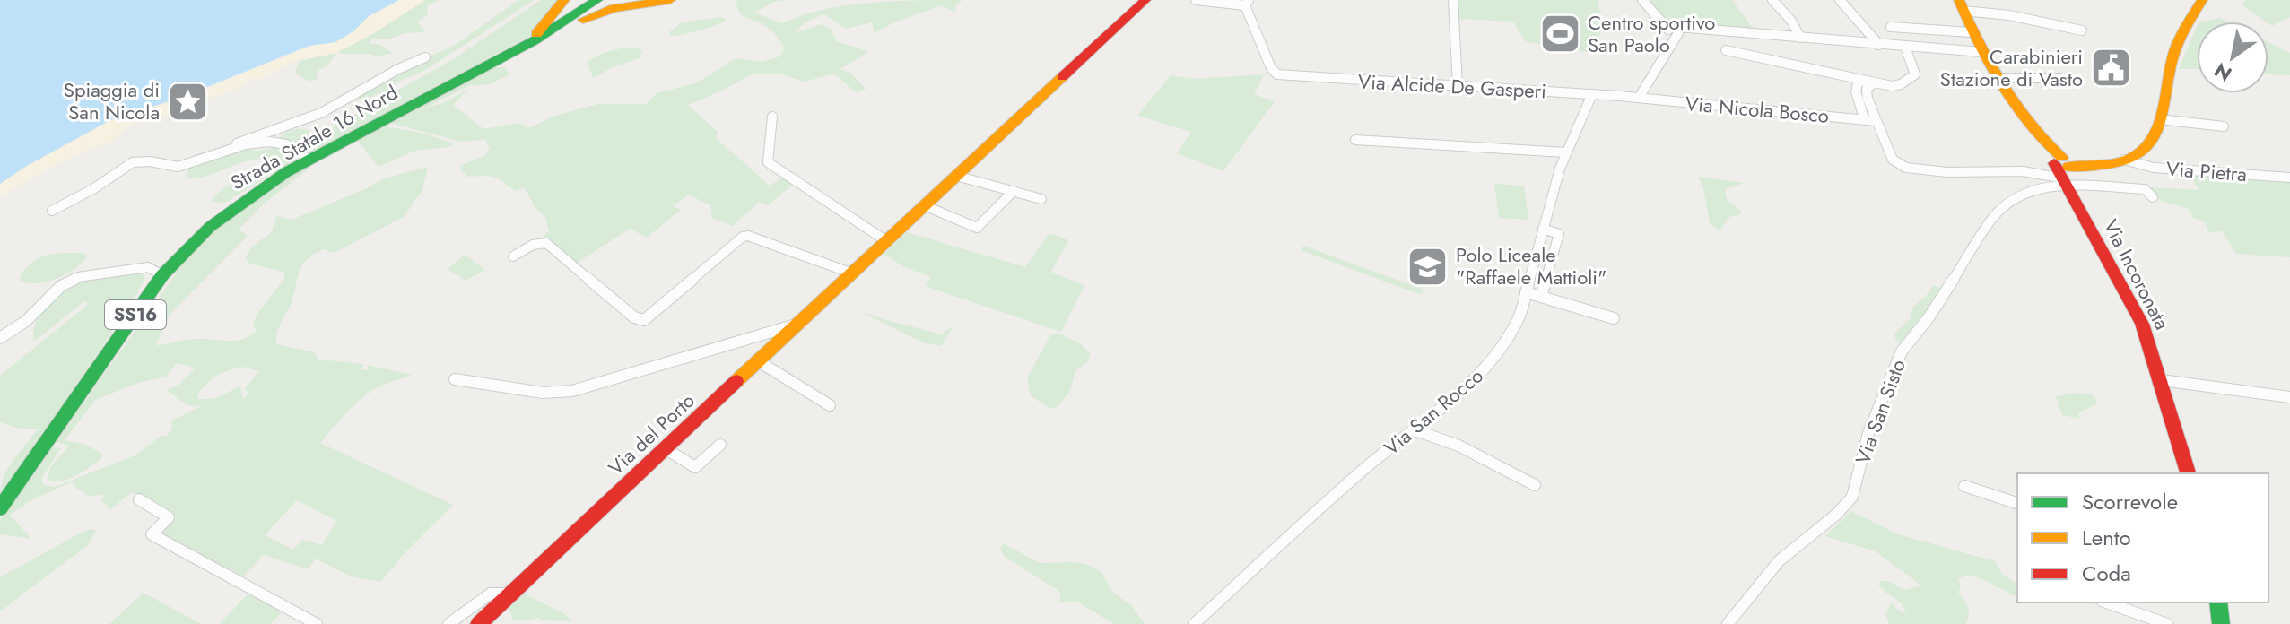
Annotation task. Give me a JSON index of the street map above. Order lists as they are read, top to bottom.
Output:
{
  "streets": {
    "main road": [
      "Strada Statale 16 Nord",
      "Via Incoronata",
      "SS16",
      "Via del Porto"
    ],
    "street": [
      "Via Alcide De Gasperi",
      "Via Nicola Bosco",
      "Via Pietra",
      "Via San Rocco",
      "Via San Sisto"
    ]
  },
  "crossings": [
    ["Via Alcide De Gasperi", "Via Nicola Bosco"],
    ["Via Alcide De Gasperi", "Via San Rocco"],
    ["Via Incoronata", "Via San Sisto"]
  ],
  "places": {
    "sports": ["Centro sportivo San Paolo"],
    "public building": ["Carabinieri Stazione di Vasto"],
    "place": ["Spiaggia di San Nicola"],
    "school or university": ["Polo Liceale \"Raffaele Mattioli\""]
  },
  "legend": ["Scorrevole", "Lento", "Coda"],
  "north": "bottom left"
}
